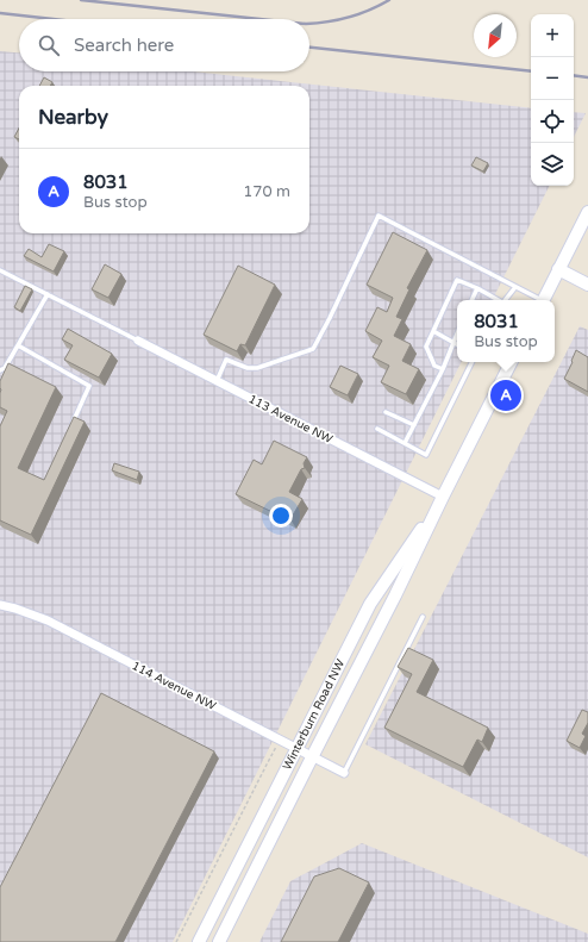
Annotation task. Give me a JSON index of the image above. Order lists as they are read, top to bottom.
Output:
{
  "streets": {
    "main road": ["Winterburn Road NW"],
    "street": ["113 Avenue NW", "114 Avenue NW"]
  },
  "crossings": [
    ["113 Avenue NW", "Winterburn Road NW"],
    ["114 Avenue NW", "Winterburn Road NW"]
  ],
  "north": "bottom left",
  "page": {
    "map_buttons": ["+", "−"],
    "search": "Search here",
    "heading": "Nearby",
    "list": [
      {
        "mark": "A",
        "name": "8031",
        "note": "Bus stop",
        "value": "170 m"
      }
    ],
    "popup": ["8031", "Bus stop"],
    "pins": "A"
  }
}
